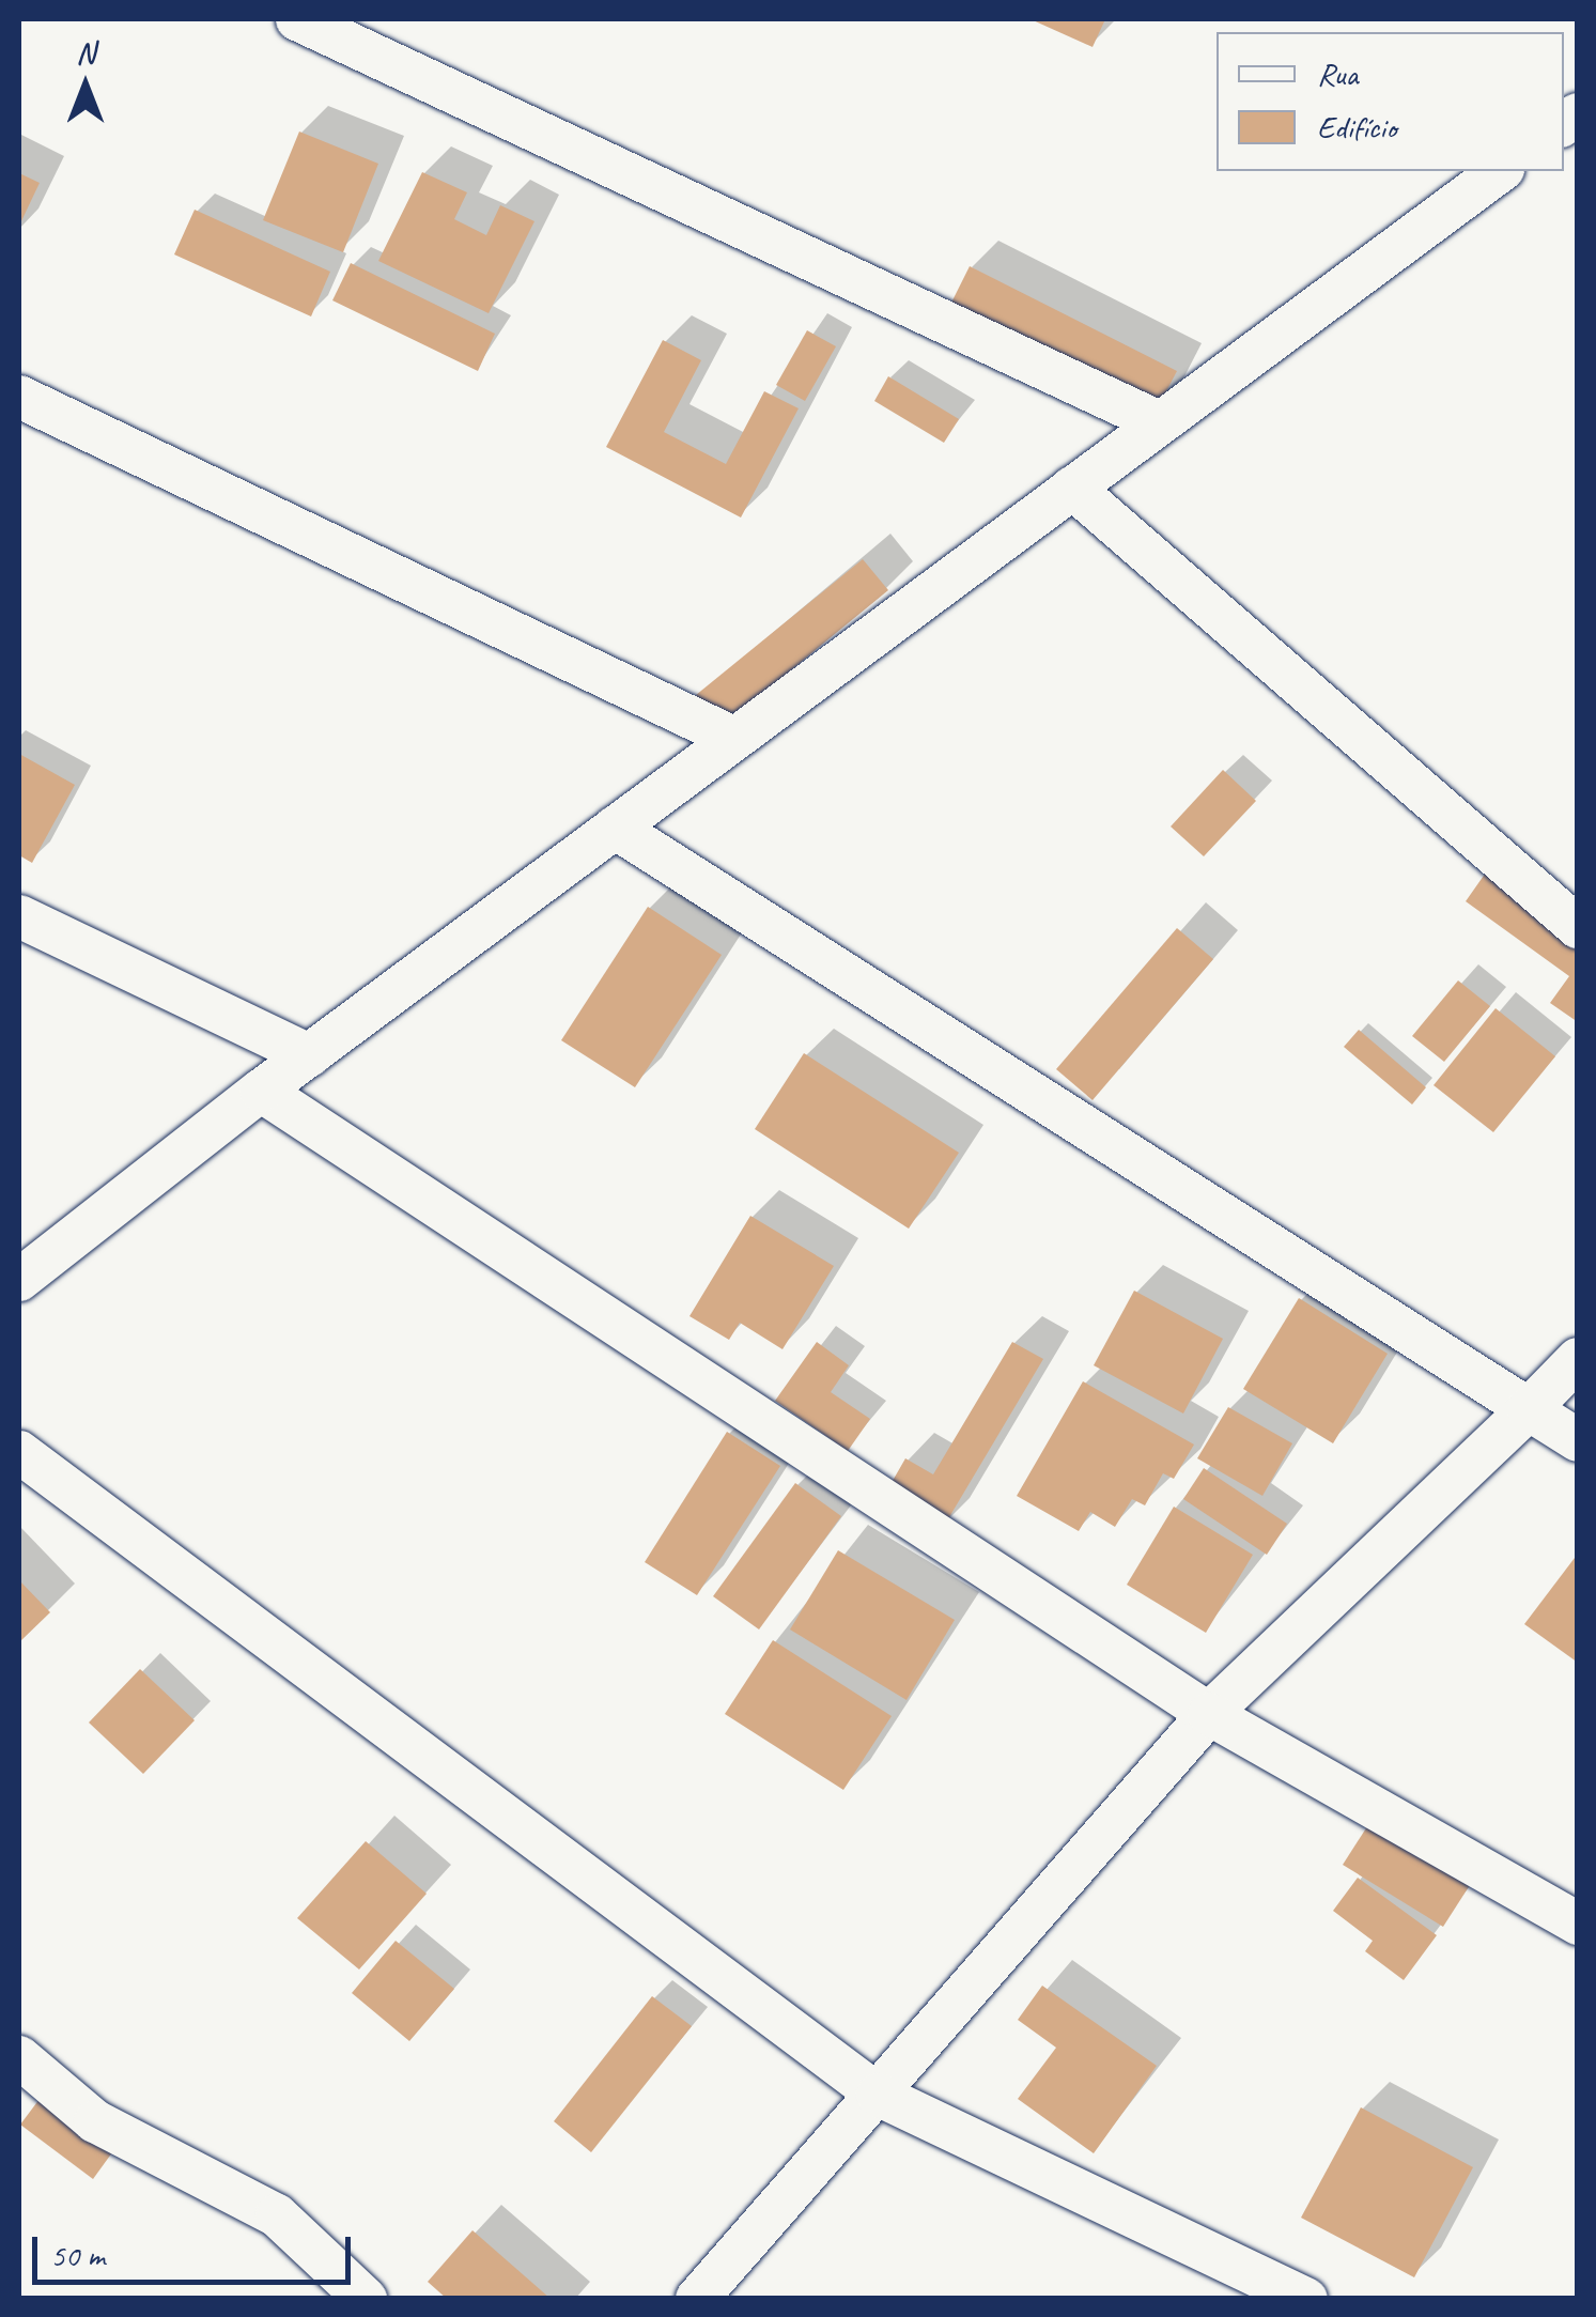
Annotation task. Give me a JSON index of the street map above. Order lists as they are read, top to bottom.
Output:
{
  "legend": ["Rua", "Edifício"],
  "scale_bar": "50 m",
  "north": "top"
}
